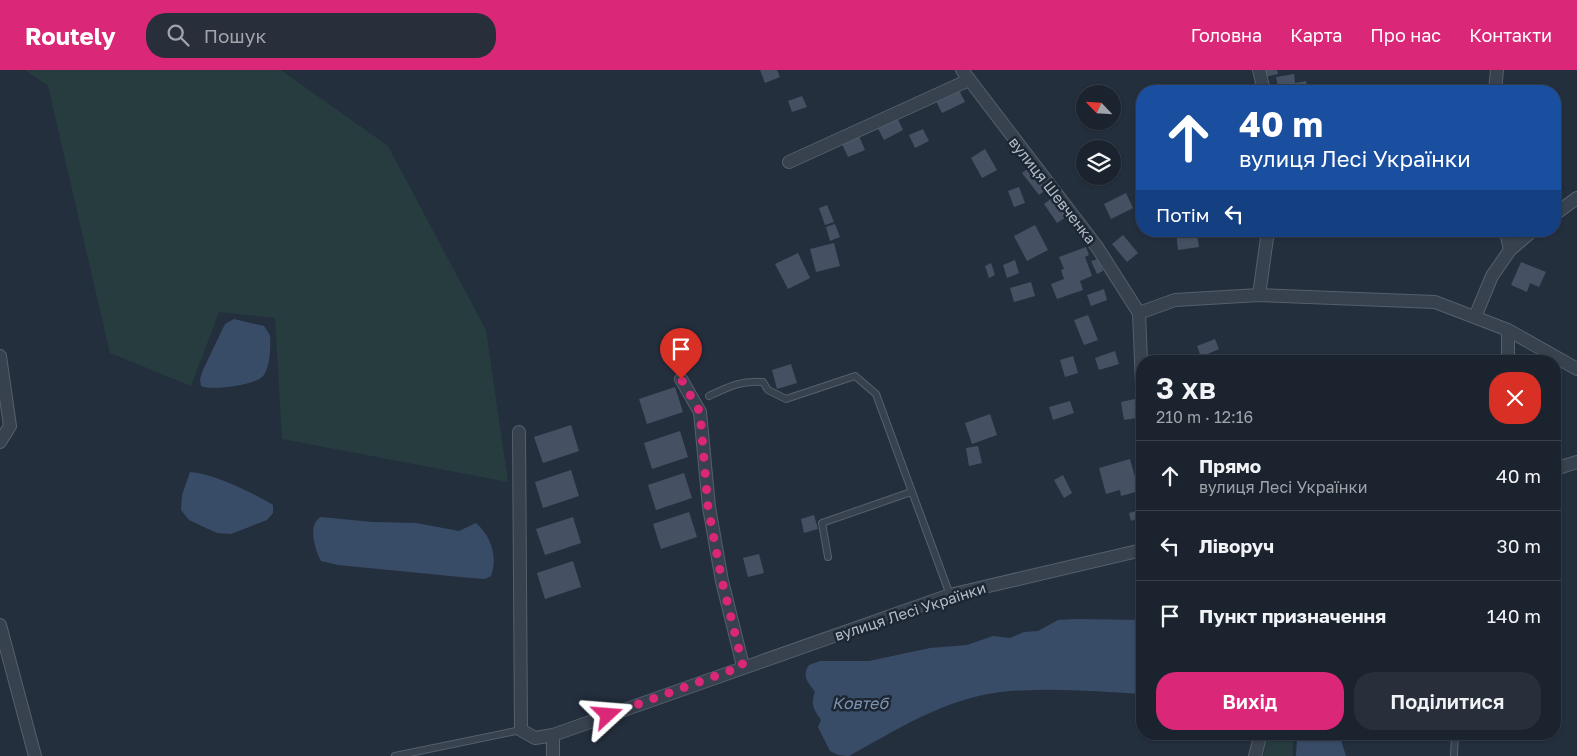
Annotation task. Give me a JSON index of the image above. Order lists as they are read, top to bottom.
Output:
{
  "streets": {
    "street": ["вулиця Шевченка", "вулиця Лесі Українки"]
  },
  "water": ["Ковтеб"],
  "north": "top left",
  "page": {
    "header": "Routely",
    "search": "Пошук",
    "nav": [
      "Головна",
      "Карта",
      "Про нас",
      "Контакти"
    ],
    "turn": ["40 m", "вулиця Лесі Українки"],
    "then": "Потім",
    "heading": ["3 хв", "210 m · 12:16"],
    "list": [
      {
        "name": "Прямо",
        "note": "вулиця Лесі Українки",
        "value": "40 m"
      },
      {
        "name": "Ліворуч",
        "value": "30 m"
      },
      {
        "name": "Пункт призначення",
        "value": "140 m"
      }
    ],
    "buttons": ["Вихід", "Поділитися"]
  }
}
